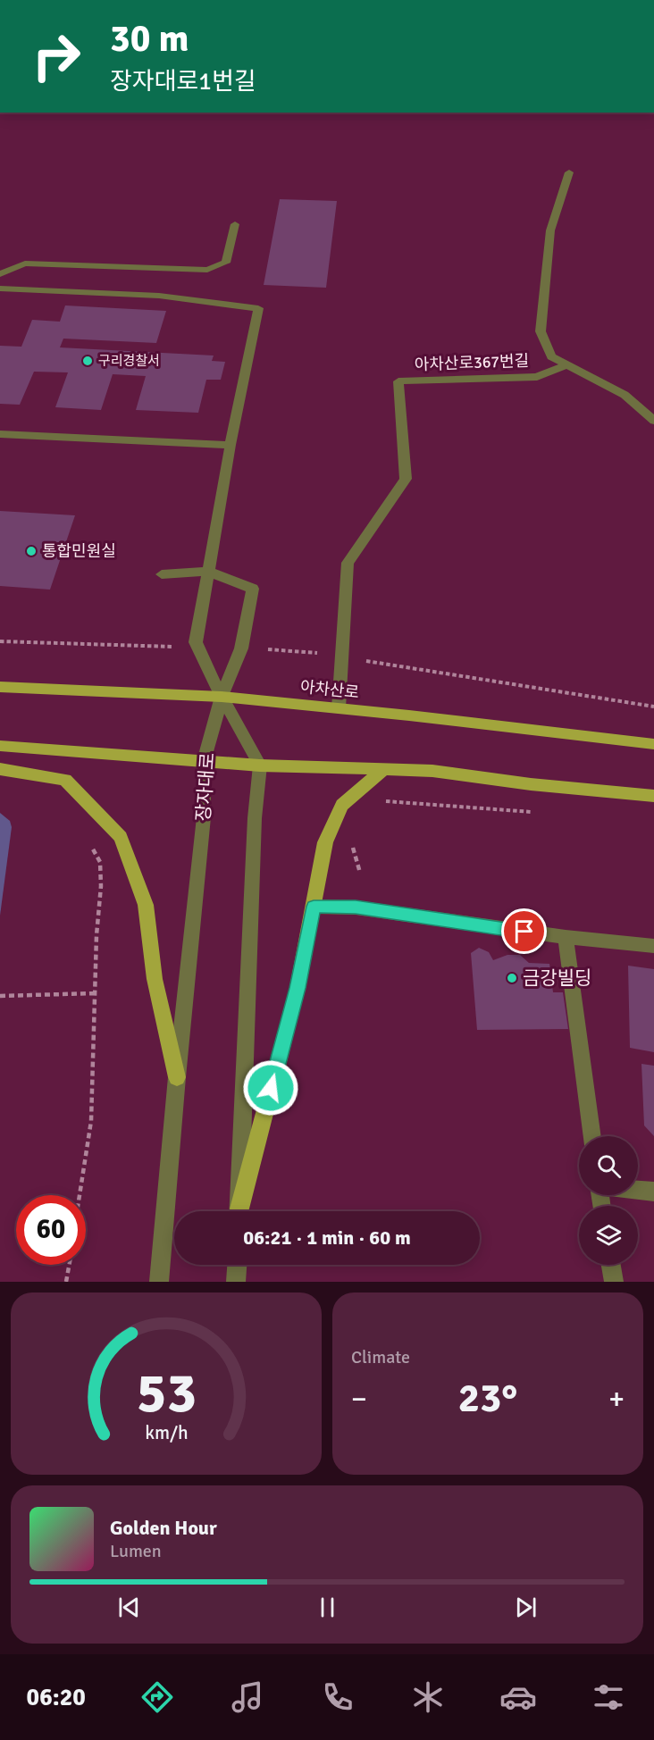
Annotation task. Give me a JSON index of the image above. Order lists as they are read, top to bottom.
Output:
{
  "streets": {
    "main road": ["아차산로"],
    "street": ["아차산로367번길", "장자대로"]
  },
  "crossings": [
    ["아차산로367번길", "아차산로"],
    ["아차산로", "장자대로"]
  ],
  "places": ["구리경찰서", "통합민원실", "금강빌딩"],
  "page": {
    "turn": ["30 m", "장자대로1번길"],
    "limit": "60",
    "trip": "06:21 · 1 min · 60 m",
    "tile": "Climate",
    "heat": ["−", "23°", "+"],
    "song": ["Golden Hour", "Lumen"],
    "tabs": "06:20",
    "gauge": ["53", "km/h"]
  }
}
